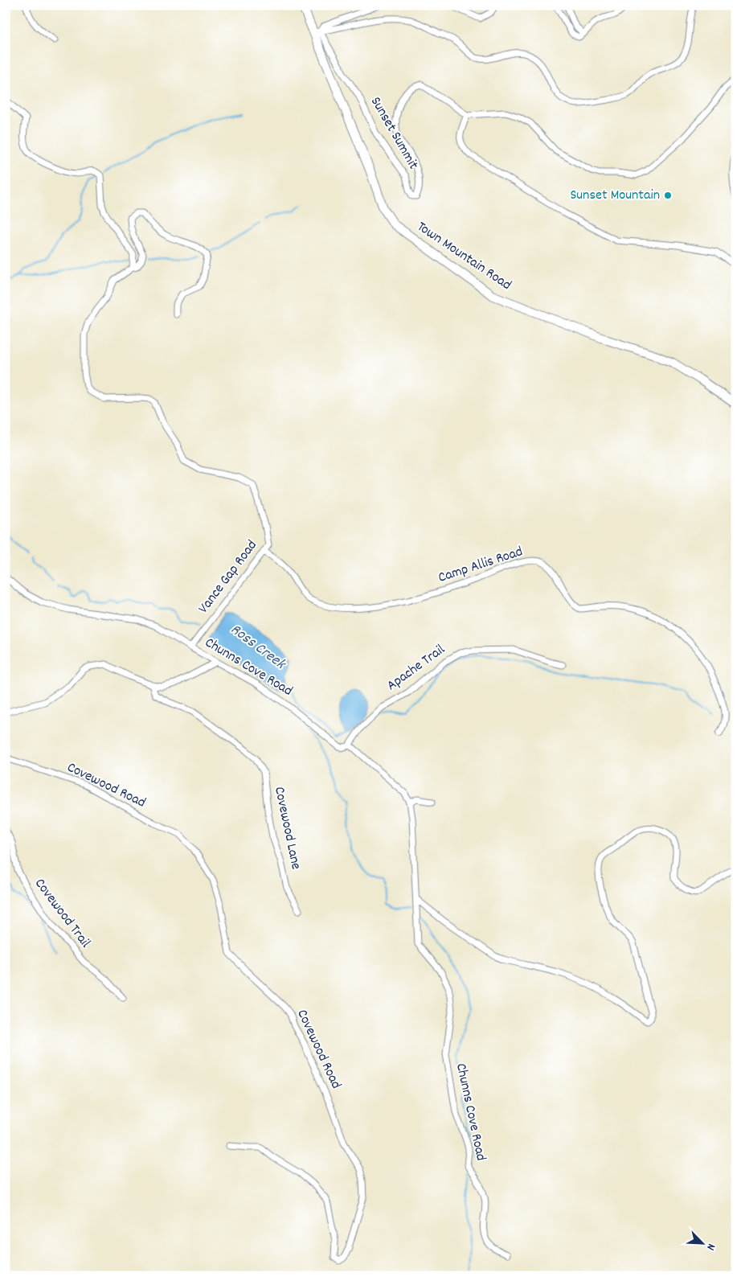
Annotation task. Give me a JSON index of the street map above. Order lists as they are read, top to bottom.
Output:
{
  "streets": {
    "main road": ["Town Mountain Road"],
    "street": [
      "Sunset Summit",
      "Camp Allis Road",
      "Vance Gap Road",
      "Chunns Cove Road",
      "Apache Trail",
      "Covewood Road",
      "Covewood Lane",
      "Covewood Trail"
    ]
  },
  "crossings": [
    ["Sunset Summit", "Town Mountain Road"],
    ["Camp Allis Road", "Vance Gap Road"],
    ["Vance Gap Road", "Chunns Cove Road"],
    ["Chunns Cove Road", "Apache Trail"]
  ],
  "water": ["Ross Creek"],
  "places": ["Sunset Mountain"],
  "north": "bottom right"
}
